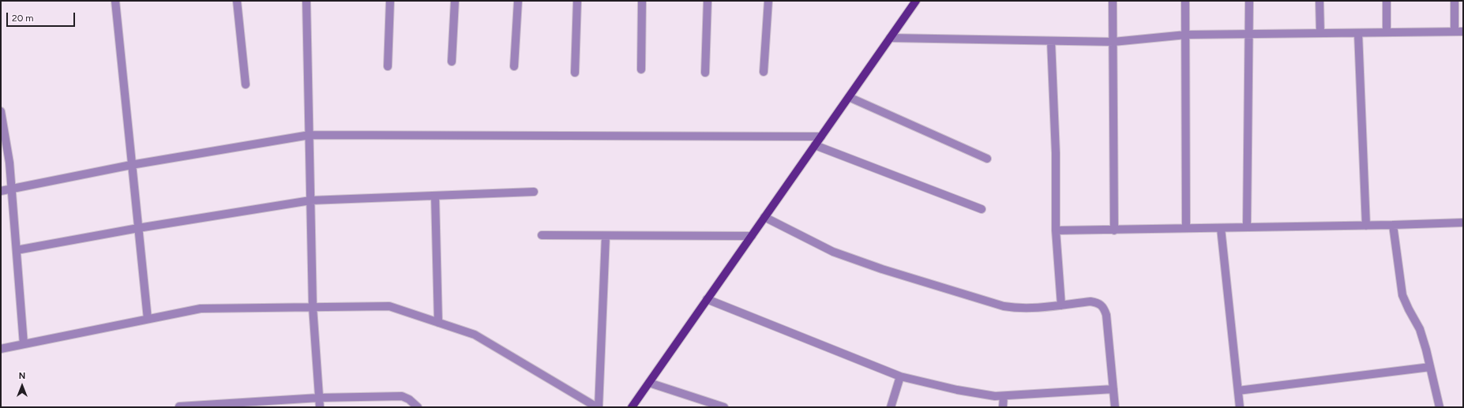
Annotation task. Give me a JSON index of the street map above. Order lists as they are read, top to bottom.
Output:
{
  "scale_bar": "20 m",
  "north": "top"
}
